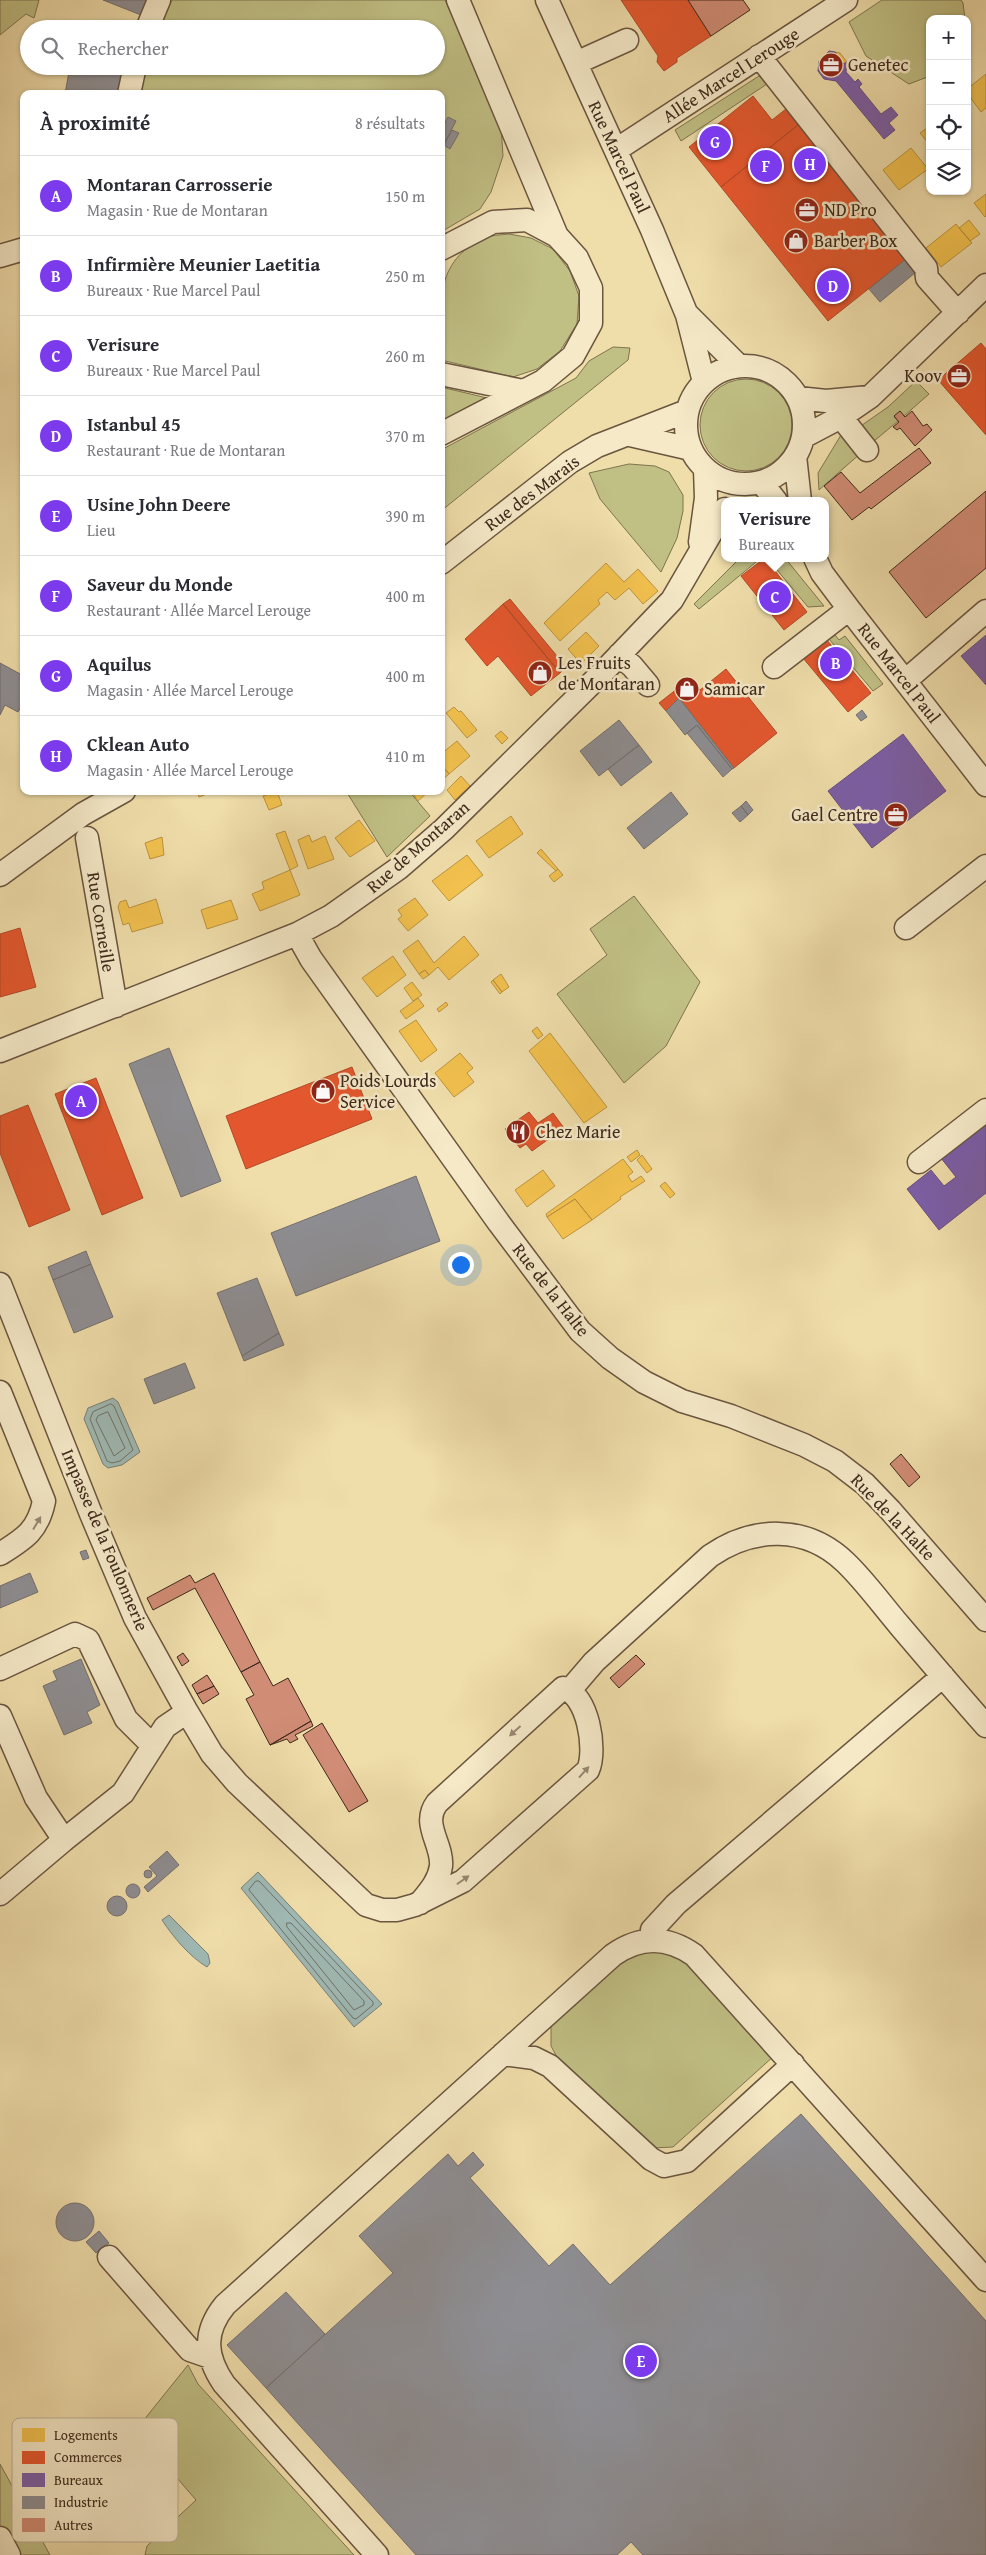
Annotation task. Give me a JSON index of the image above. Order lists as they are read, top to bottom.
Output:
{
  "streets": {
    "street": [
      "Allée Marcel Lerouge",
      "Rue Marcel Paul",
      "Rue des Marais",
      "Rue de Montaran",
      "Rue Corneille",
      "Rue de la Halte",
      "Impasse de la Foulonnerie"
    ]
  },
  "crossings": [
    ["Allée Marcel Lerouge", "Rue Marcel Paul"],
    ["Rue Marcel Paul", "Rue des Marais"],
    ["Rue Marcel Paul", "Rue de Montaran"],
    ["Rue des Marais", "Rue de Montaran"],
    ["Rue de Montaran", "Rue Corneille"],
    ["Rue de Montaran", "Rue de la Halte"]
  ],
  "places": {
    "office": [
      "Genetec",
      "ND Pro",
      "Koov",
      "Gael Centre"
    ],
    "shop": [
      "Barber Box",
      "Les Fruits de Montaran",
      "Samicar",
      "Poids Lourds Service"
    ],
    "restaurant": ["Chez Marie"]
  },
  "legend": [
    "Logements",
    "Commerces",
    "Bureaux",
    "Industrie",
    "Autres"
  ],
  "page": {
    "map_buttons": ["+", "−"],
    "search": "Rechercher",
    "heading": ["À proximité", "8 résultats"],
    "pins": [
      "G",
      "H",
      "F",
      "D",
      "C",
      "B",
      "A",
      "E"
    ],
    "list": [
      {
        "mark": "A",
        "name": "Montaran Carrosserie",
        "note": "Magasin · Rue de Montaran",
        "value": "150 m"
      },
      {
        "mark": "B",
        "name": "Infirmière Meunier Laetitia",
        "note": "Bureaux · Rue Marcel Paul",
        "value": "250 m"
      },
      {
        "mark": "C",
        "name": "Verisure",
        "note": "Bureaux · Rue Marcel Paul",
        "value": "260 m"
      },
      {
        "mark": "D",
        "name": "Istanbul 45",
        "note": "Restaurant · Rue de Montaran",
        "value": "370 m"
      },
      {
        "mark": "E",
        "name": "Usine John Deere",
        "note": "Lieu",
        "value": "390 m"
      },
      {
        "mark": "F",
        "name": "Saveur du Monde",
        "note": "Restaurant · Allée Marcel Lerouge",
        "value": "400 m"
      },
      {
        "mark": "G",
        "name": "Aquilus",
        "note": "Magasin · Allée Marcel Lerouge",
        "value": "400 m"
      },
      {
        "mark": "H",
        "name": "Cklean Auto",
        "note": "Magasin · Allée Marcel Lerouge",
        "value": "410 m"
      }
    ],
    "popup": ["Verisure", "Bureaux"]
  }
}
